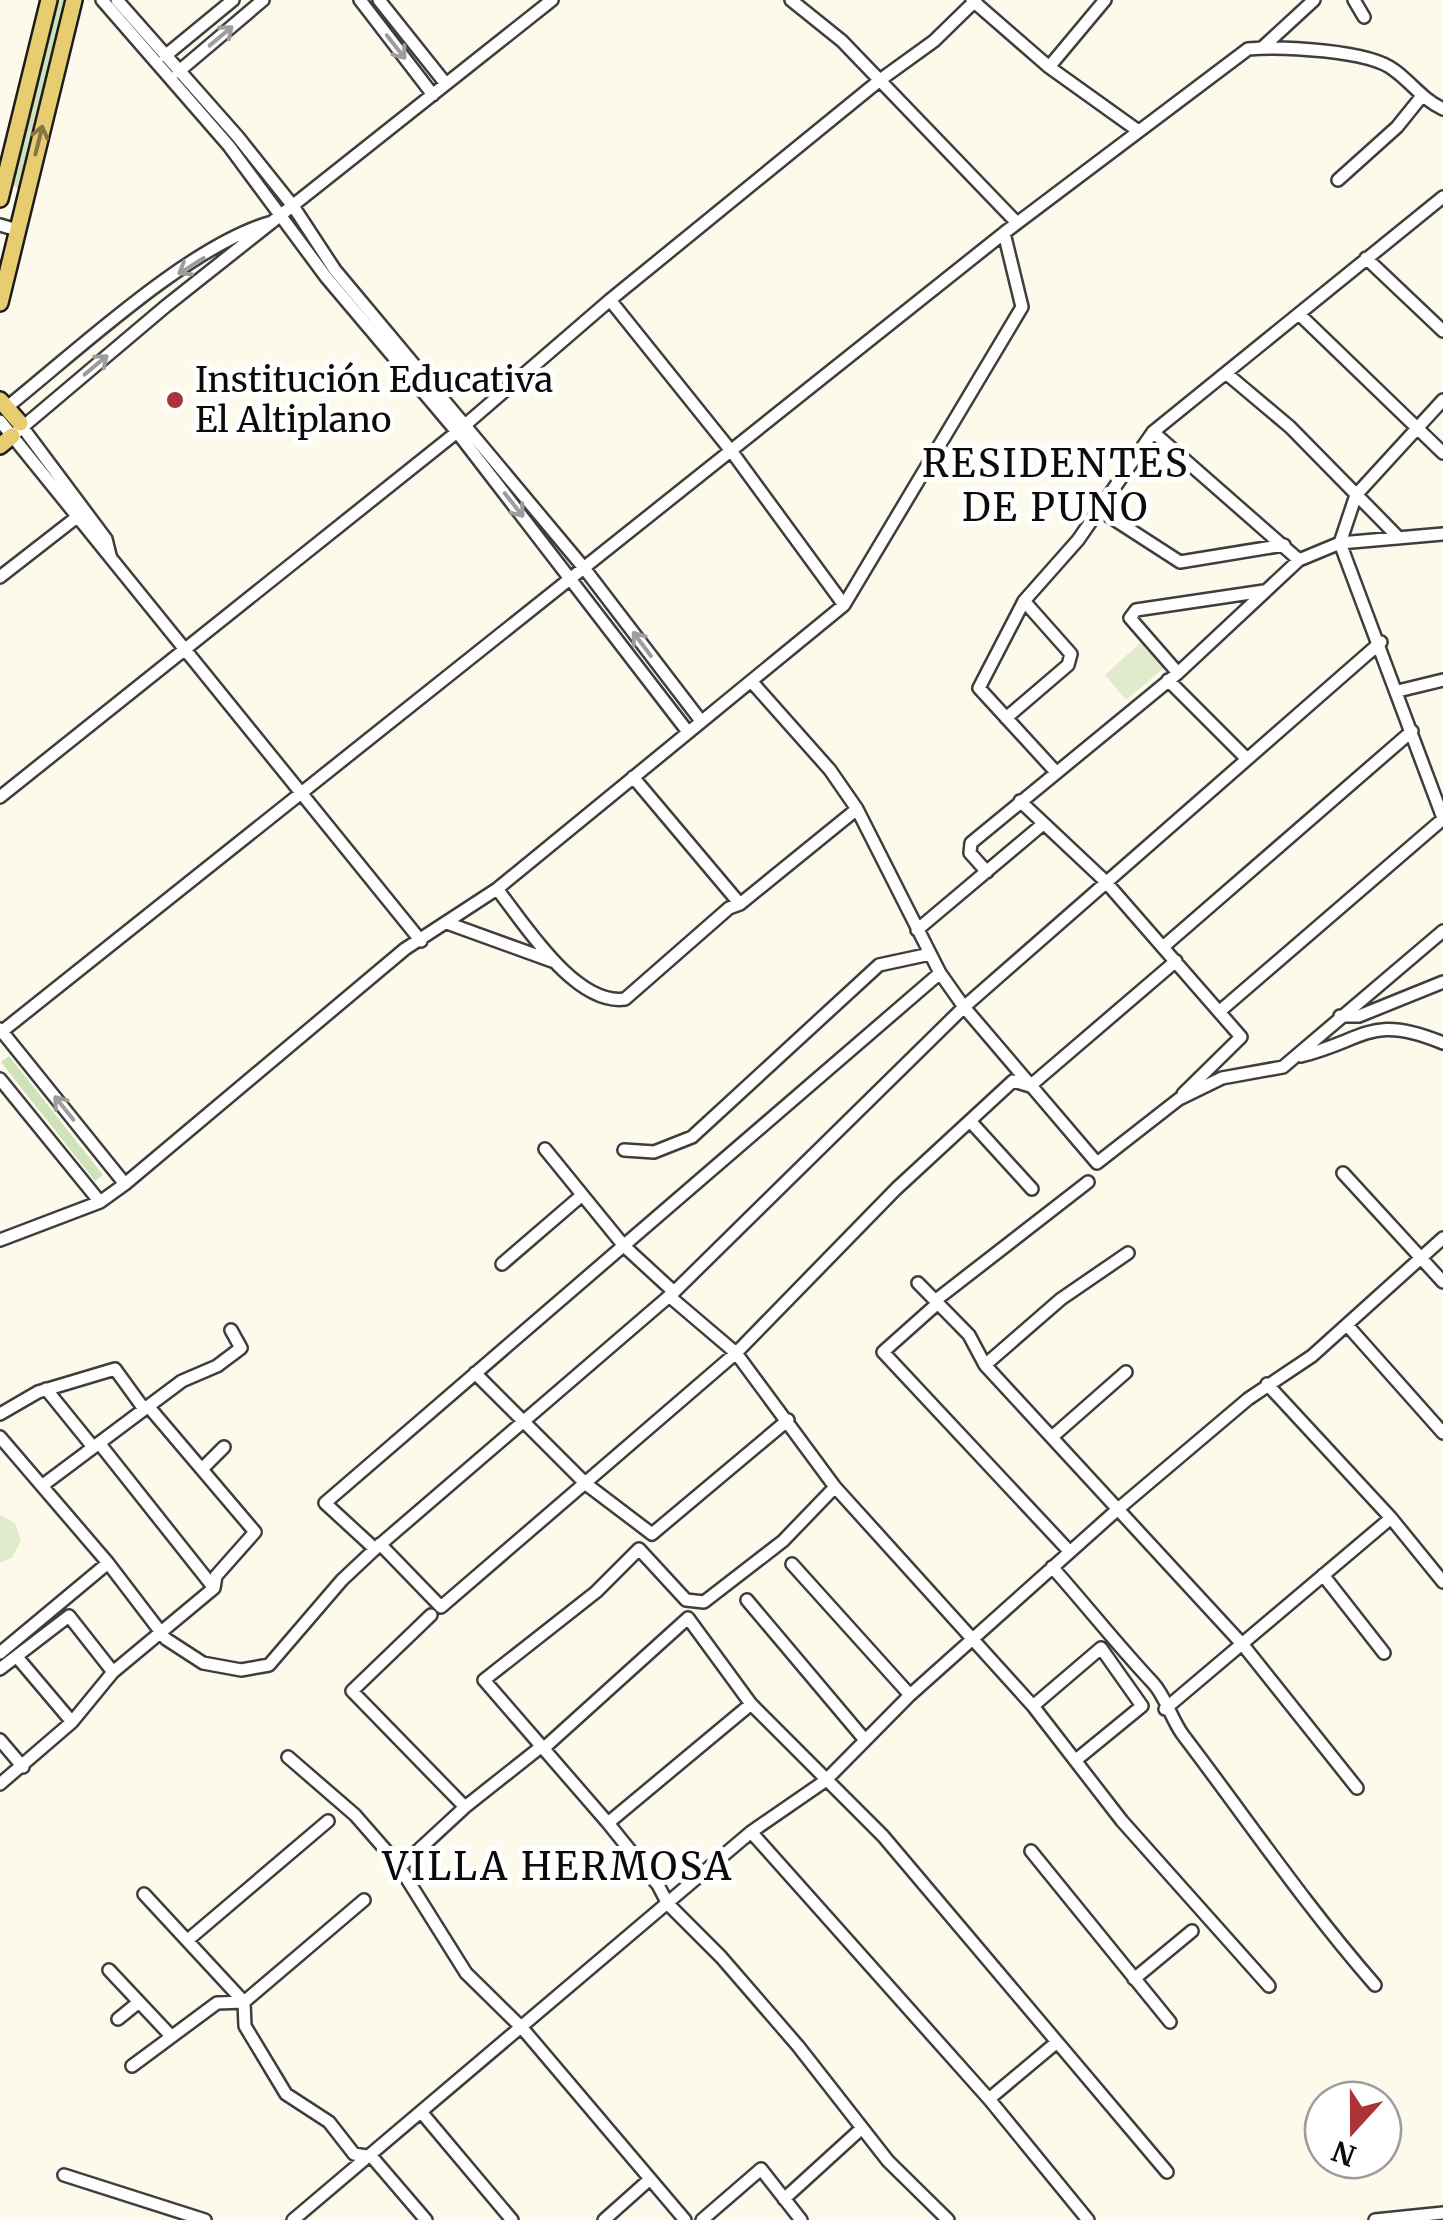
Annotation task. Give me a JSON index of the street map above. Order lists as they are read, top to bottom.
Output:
{
  "districts": ["RESIDENTES DE PUNO", "VILLA HERMOSA"],
  "places": ["Institución Educativa El Altiplano"],
  "north": "bottom"
}
